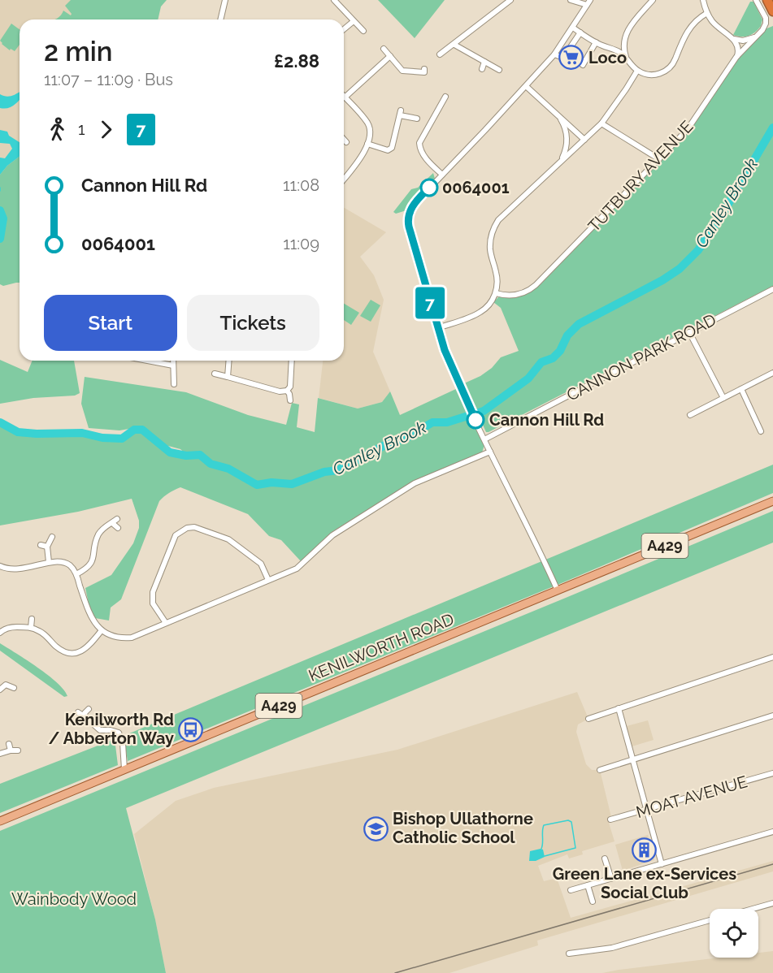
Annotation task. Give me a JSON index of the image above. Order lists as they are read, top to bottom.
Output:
{
  "streets": {
    "main road": ["A429", "KENILWORTH ROAD"],
    "street": ["TUTBURY AVENUE", "CANNON PARK ROAD", "MOAT AVENUE"]
  },
  "water": ["Canley Brook"],
  "parks": ["Wainbody Wood"],
  "places": {
    "supermarket": ["Loco"],
    "other": ["0064001", "Cannon Hill Rd"],
    "bus stop": ["Kenilworth Rd / Abberton Way"],
    "school or university": ["Bishop Ullathorne Catholic School"],
    "building": ["Green Lane ex-Services Social Club"]
  },
  "lines": ["bus line 7"],
  "page": {
    "on_map": "7",
    "heading": ["2 min", "11:07 – 11:09 · Bus", "£2.88"],
    "legs": ["1", "7"],
    "list": [
      {
        "name": "Cannon Hill Rd",
        "value": "11:08"
      },
      {
        "name": "0064001",
        "value": "11:09"
      }
    ],
    "buttons": ["Start", "Tickets"]
  }
}
